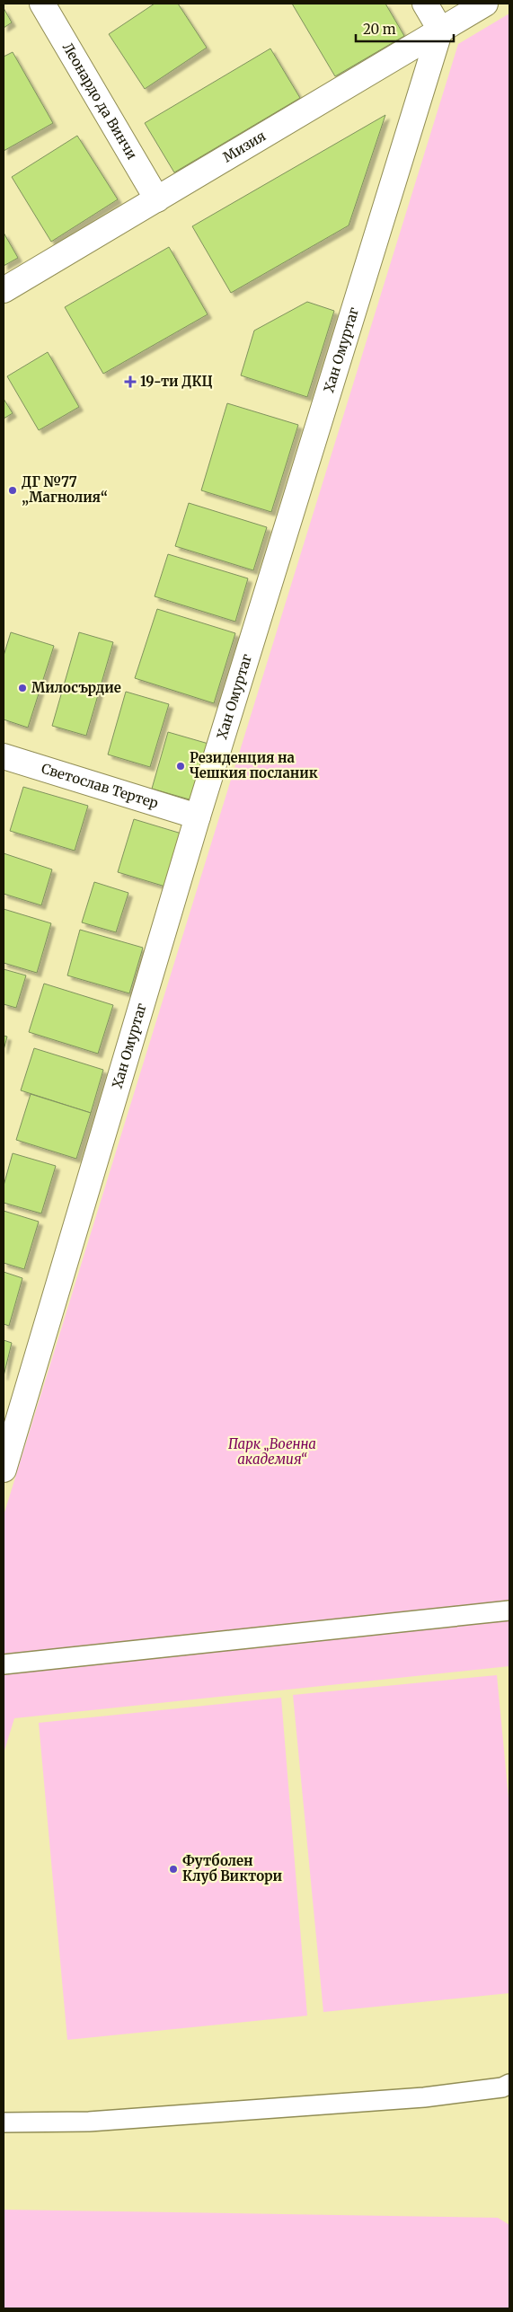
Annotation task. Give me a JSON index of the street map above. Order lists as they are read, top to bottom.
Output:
{
  "streets": {
    "street": [
      "Леонардо да Винчи",
      "Мизия",
      "Хан Омуртаг",
      "Светослав Тертер"
    ]
  },
  "crossings": [
    ["Леонардо да Винчи", "Мизия"],
    ["Мизия", "Хан Омуртаг"],
    ["Хан Омуртаг", "Светослав Тертер"]
  ],
  "parks": ["Парк „Военна академия“"],
  "places": {
    "health": ["19-ти ДКЦ"],
    "other": [
      "ДГ №77 „Магнолия“",
      "Милосърдие",
      "Резиденция на Чешкия посланик",
      "Футболен Клуб Виктори"
    ]
  },
  "scale_bar": "20 m"
}
